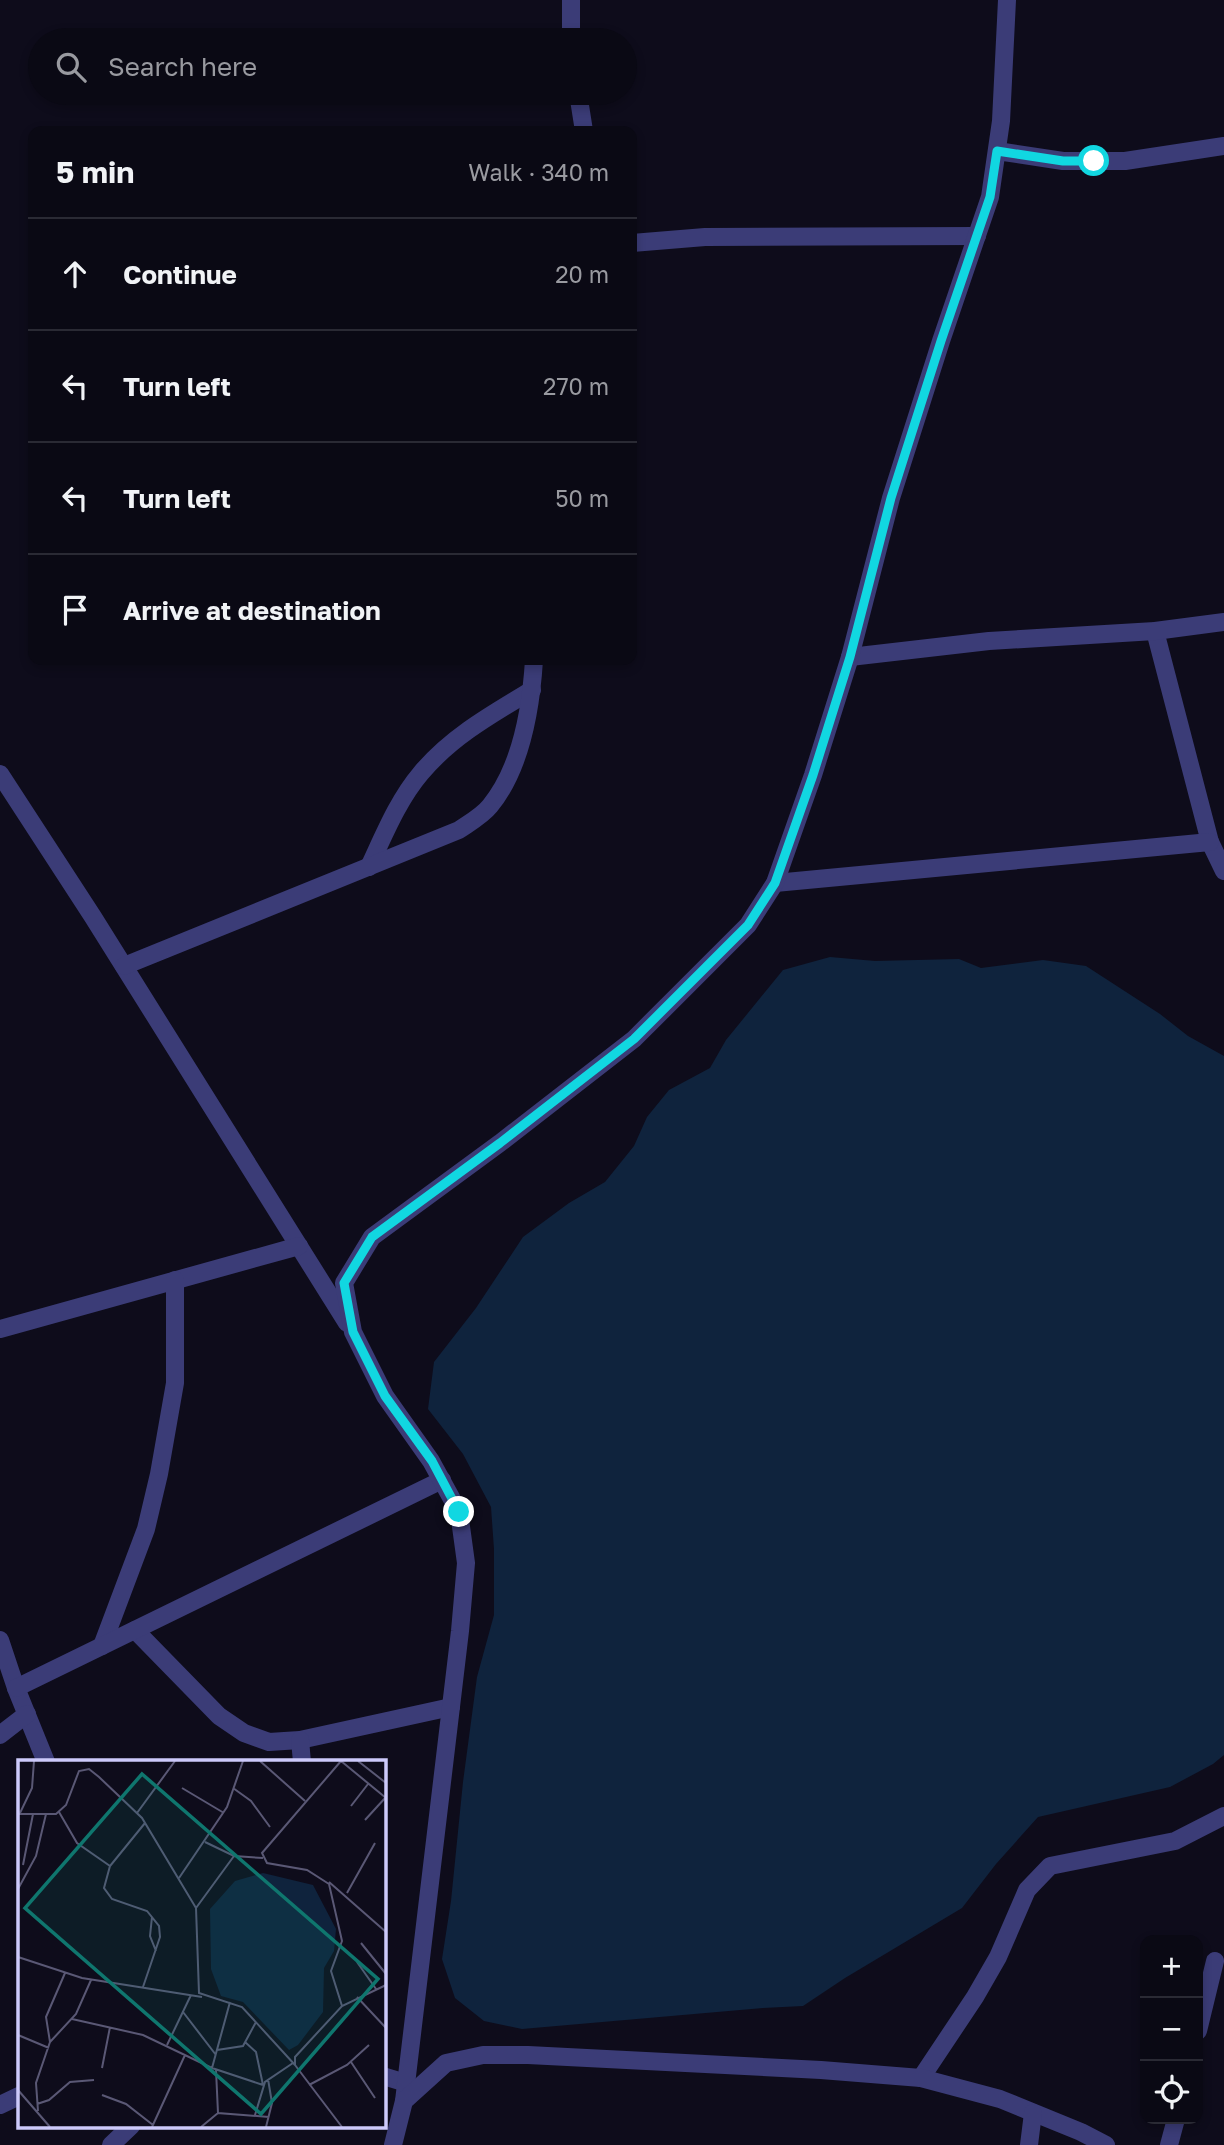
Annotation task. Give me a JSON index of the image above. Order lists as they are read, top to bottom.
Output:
{
  "page": {
    "search": "Search here",
    "heading": ["5 min", "Walk · 340 m"],
    "list": [
      ["Continue", "20 m"],
      ["Turn left", "270 m"],
      ["Turn left", "50 m"],
      "Arrive at destination"
    ],
    "map_buttons": ["+", "−"]
  }
}
